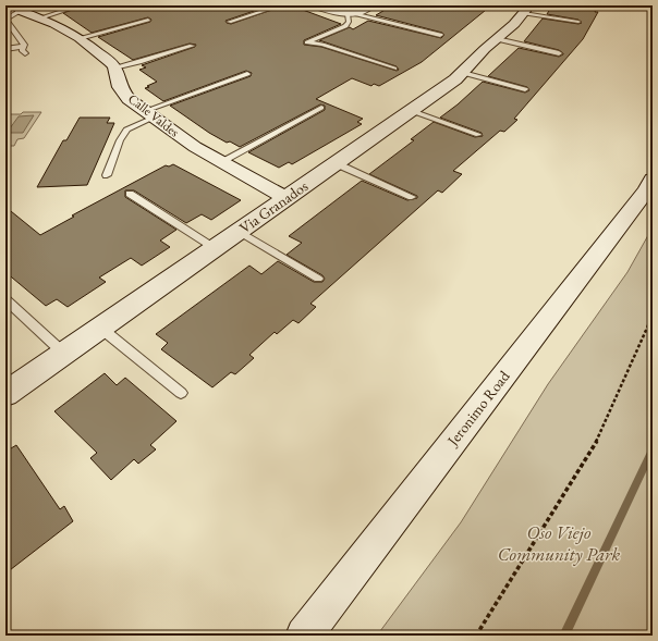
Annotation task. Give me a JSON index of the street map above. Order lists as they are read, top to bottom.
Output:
{
  "streets": {
    "street": ["Calle Valdes", "Via Granados", "Jeronimo Road"]
  },
  "crossings": [
    ["Calle Valdes", "Via Granados"]
  ],
  "parks": ["Oso Viejo Community Park"]
}
